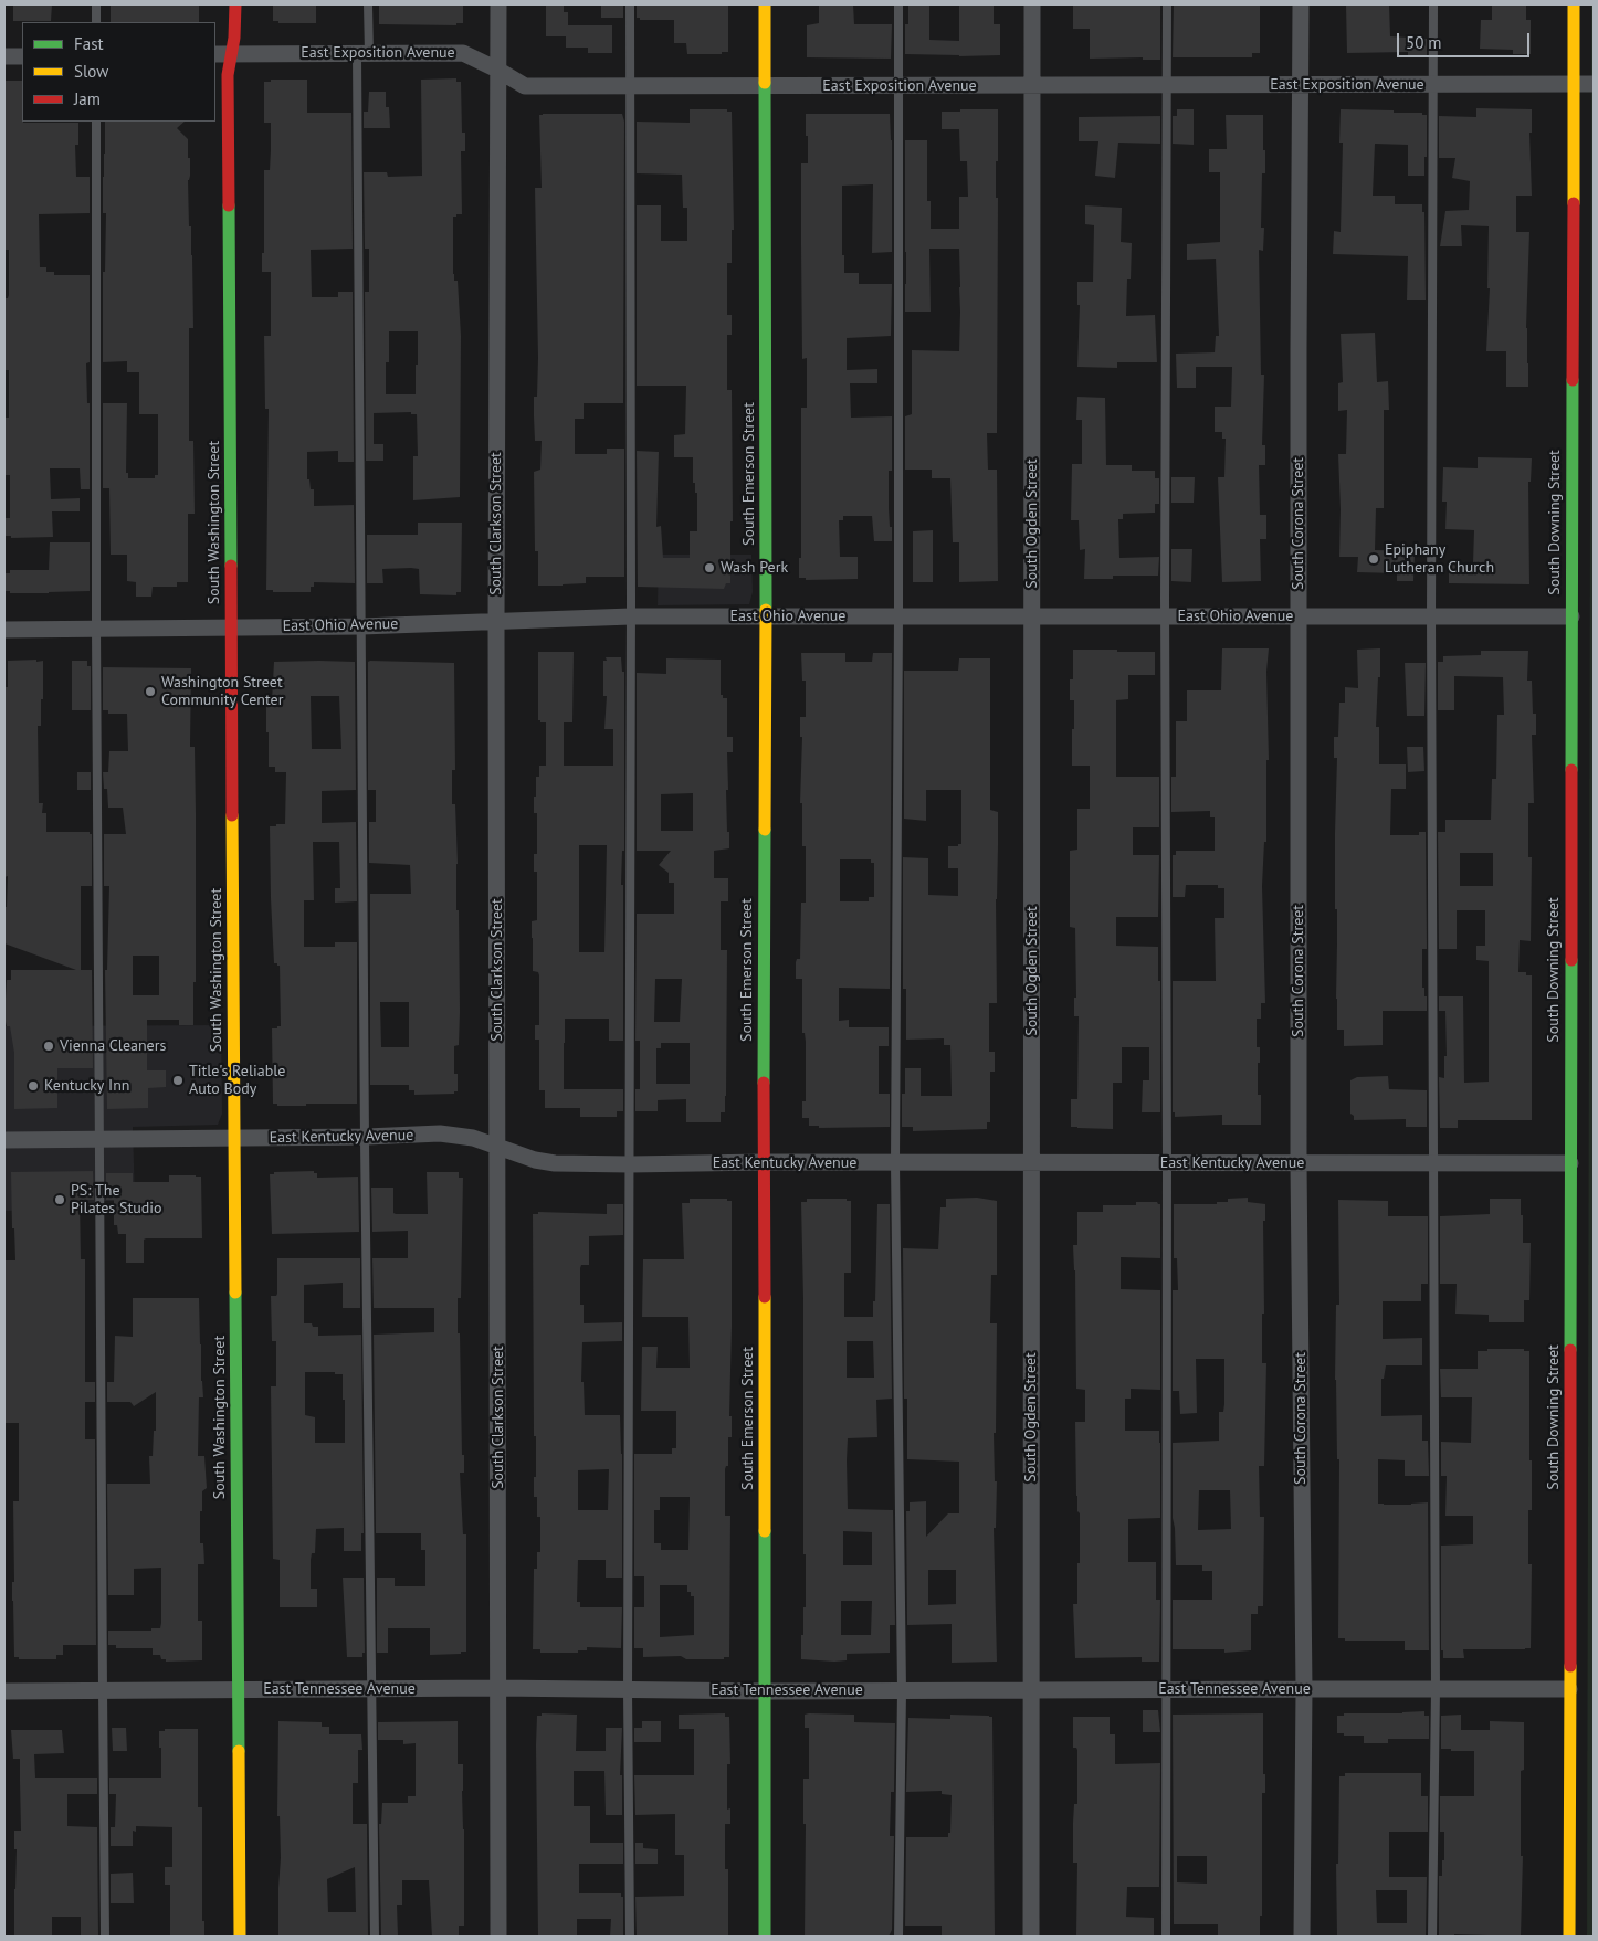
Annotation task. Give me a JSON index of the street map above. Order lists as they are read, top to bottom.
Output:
{
  "streets": {
    "street": [
      "East Exposition Avenue",
      "South Emerson Street",
      "South Washington Street",
      "South Downing Street",
      "South Clarkson Street",
      "South Ogden Street",
      "South Corona Street",
      "East Ohio Avenue",
      "East Kentucky Avenue",
      "East Tennessee Avenue"
    ]
  },
  "crossings": [
    ["East Exposition Avenue", "South Emerson Street"],
    ["East Exposition Avenue", "South Washington Street"],
    ["East Exposition Avenue", "South Downing Street"],
    ["East Exposition Avenue", "South Clarkson Street"],
    ["East Exposition Avenue", "South Ogden Street"],
    ["East Exposition Avenue", "South Corona Street"],
    ["South Emerson Street", "East Ohio Avenue"],
    ["South Emerson Street", "East Kentucky Avenue"],
    ["South Emerson Street", "East Tennessee Avenue"],
    ["South Washington Street", "East Ohio Avenue"],
    ["South Washington Street", "East Kentucky Avenue"],
    ["South Washington Street", "East Tennessee Avenue"],
    ["South Downing Street", "East Ohio Avenue"],
    ["South Downing Street", "East Kentucky Avenue"],
    ["South Downing Street", "East Tennessee Avenue"],
    ["South Clarkson Street", "East Ohio Avenue"],
    ["South Clarkson Street", "East Kentucky Avenue"],
    ["South Clarkson Street", "East Tennessee Avenue"],
    ["South Ogden Street", "East Ohio Avenue"],
    ["South Ogden Street", "East Kentucky Avenue"],
    ["South Ogden Street", "East Tennessee Avenue"],
    ["South Corona Street", "East Ohio Avenue"],
    ["South Corona Street", "East Kentucky Avenue"],
    ["South Corona Street", "East Tennessee Avenue"]
  ],
  "places": [
    "Epiphany Lutheran Church",
    "Wash Perk",
    "Washington Street Community Center",
    "Vienna Cleaners",
    "Title's Reliable Auto Body",
    "Kentucky Inn",
    "PS: The Pilates Studio"
  ],
  "legend": ["Fast", "Slow", "Jam"],
  "scale_bar": "50 m"
}
